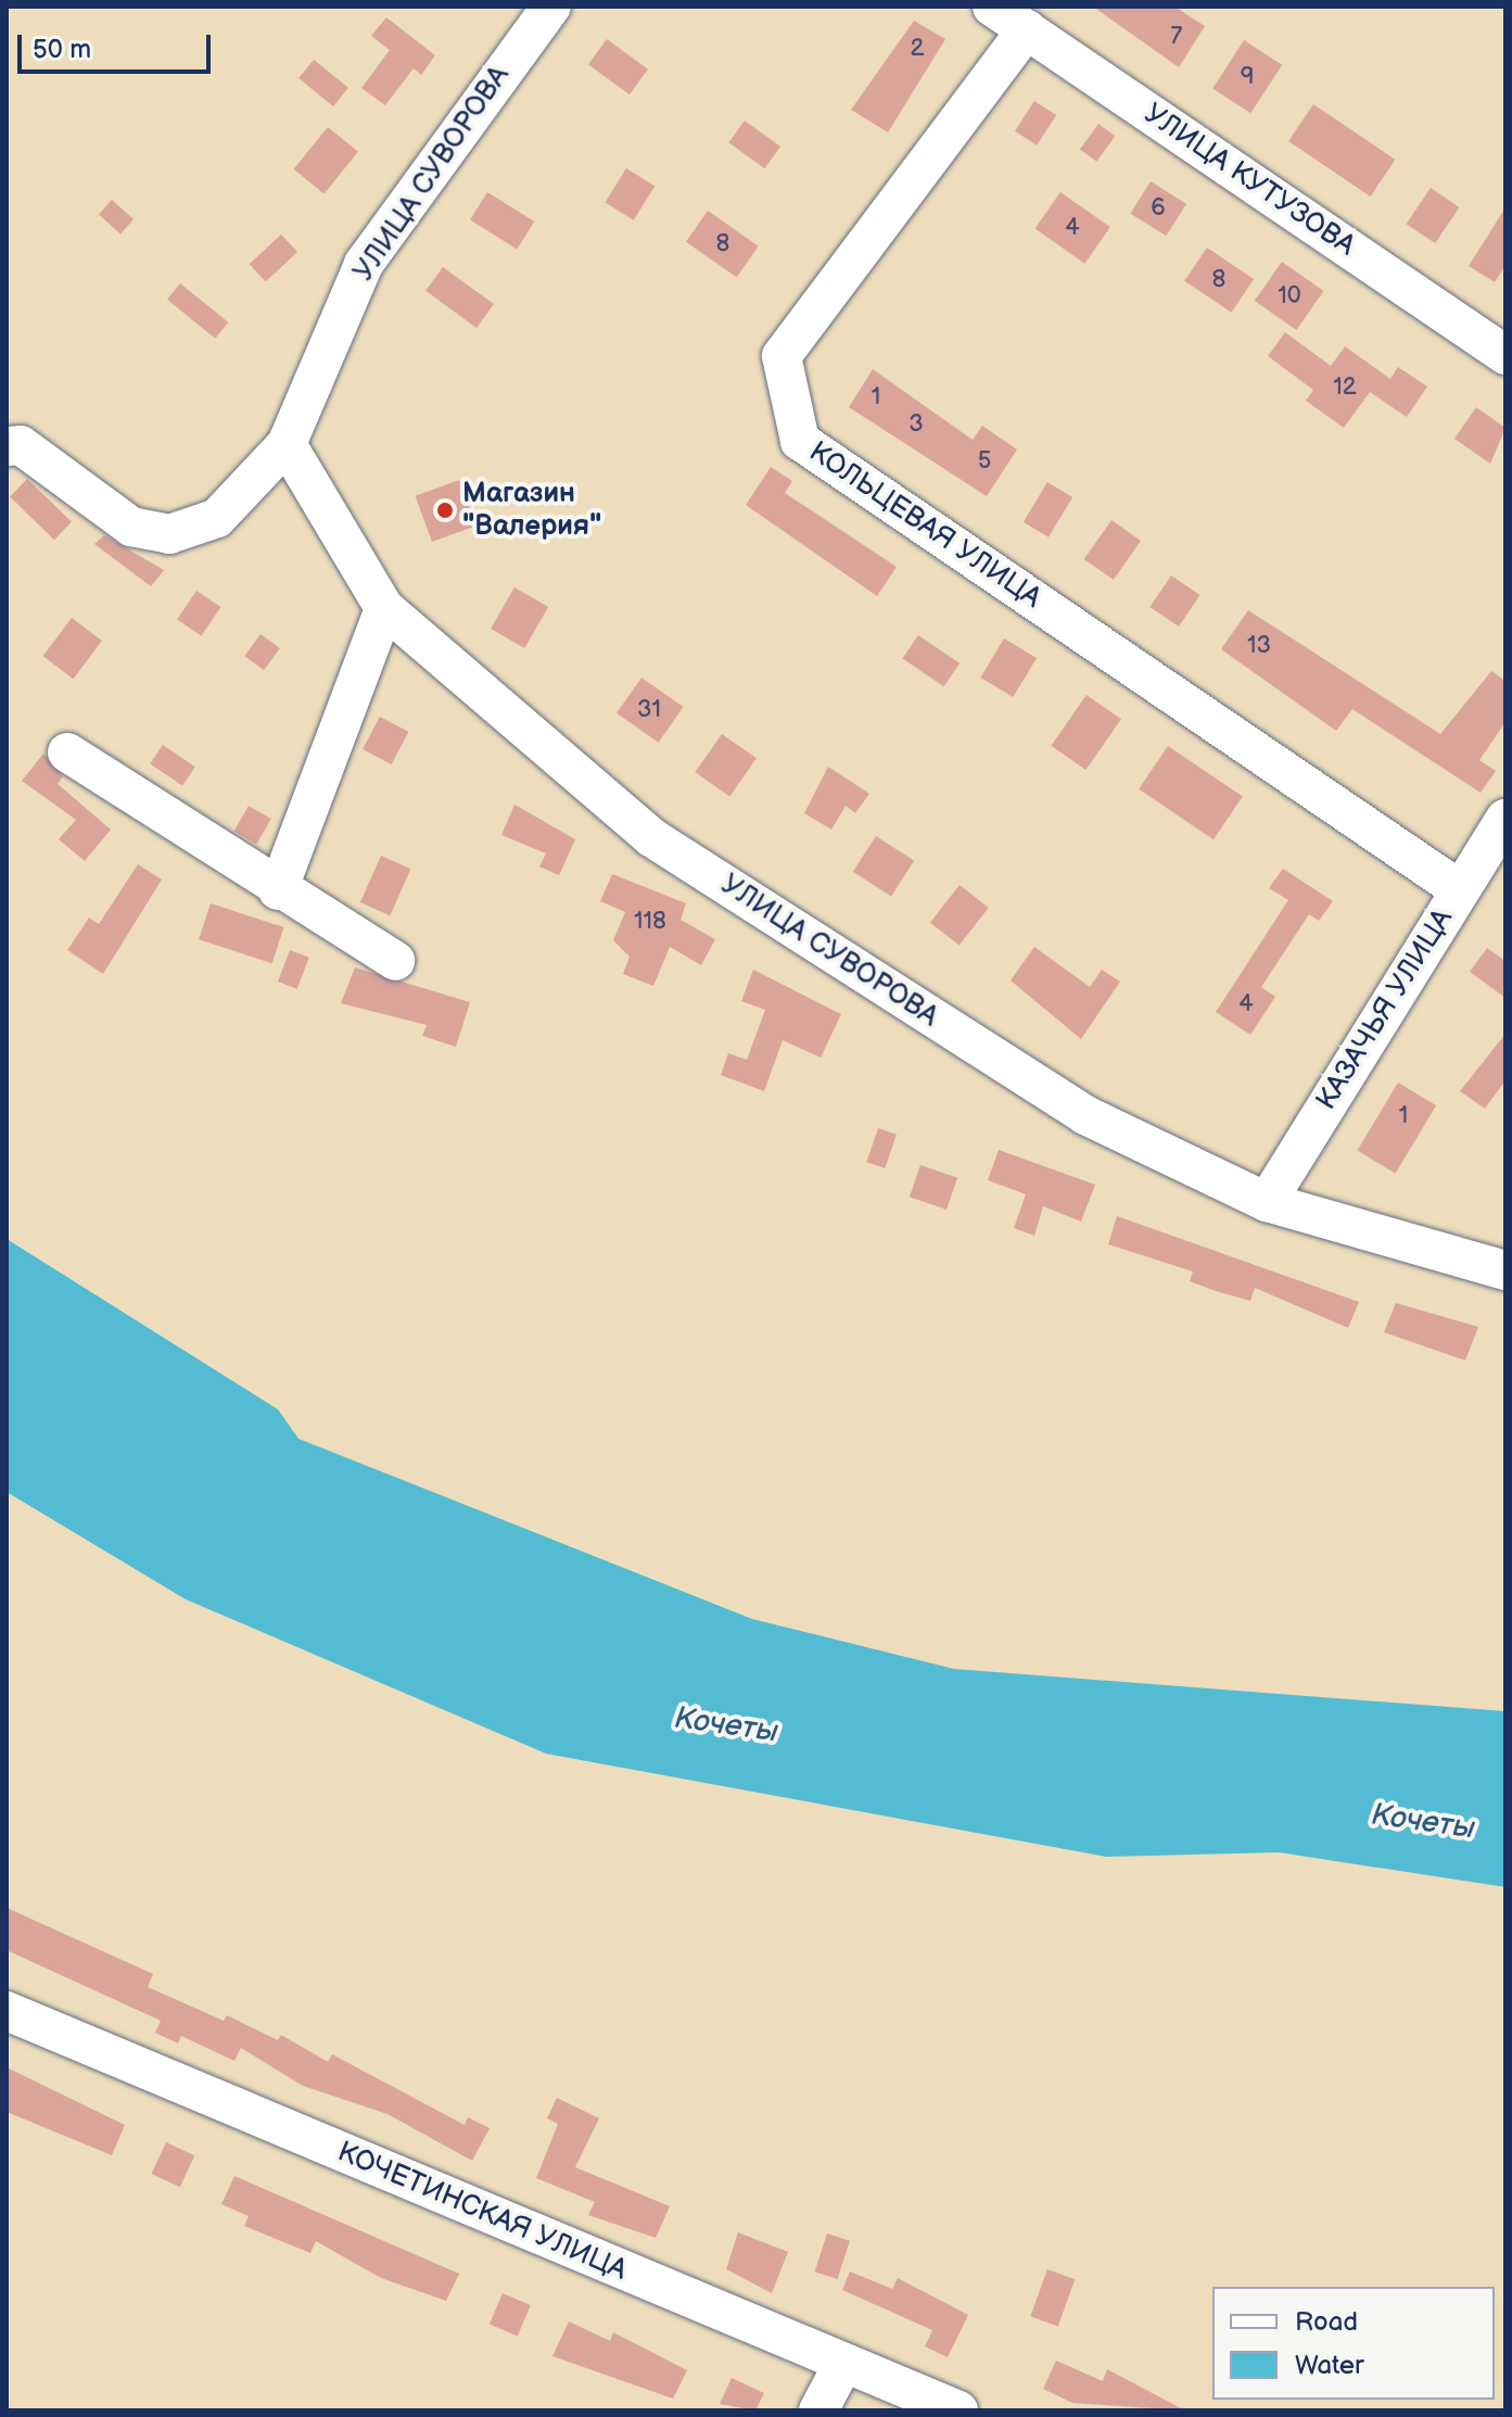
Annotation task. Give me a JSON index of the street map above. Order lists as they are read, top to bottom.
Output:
{
  "streets": {
    "street": [
      "УЛИЦА СУВОРОВА",
      "УЛИЦА КУТУЗОВА",
      "КОЛЬЦЕВАЯ УЛИЦА",
      "КАЗАЧЬЯ УЛИЦА",
      "КОЧЕТИНСКАЯ УЛИЦА"
    ]
  },
  "crossings": [
    ["УЛИЦА СУВОРОВА", "КАЗАЧЬЯ УЛИЦА"],
    ["УЛИЦА КУТУЗОВА", "КОЛЬЦЕВАЯ УЛИЦА"],
    ["КОЛЬЦЕВАЯ УЛИЦА", "КАЗАЧЬЯ УЛИЦА"]
  ],
  "water": ["Кочеты"],
  "places": ["Магазин \"Валерия\""],
  "house_numbers": [
    "7",
    "2",
    "9",
    "6",
    "4",
    "8",
    "8",
    "10",
    "12",
    "1",
    "3",
    "5",
    "13",
    "31",
    "118",
    "4",
    "1"
  ],
  "legend": ["Road", "Water"],
  "scale_bar": "50 m"
}
